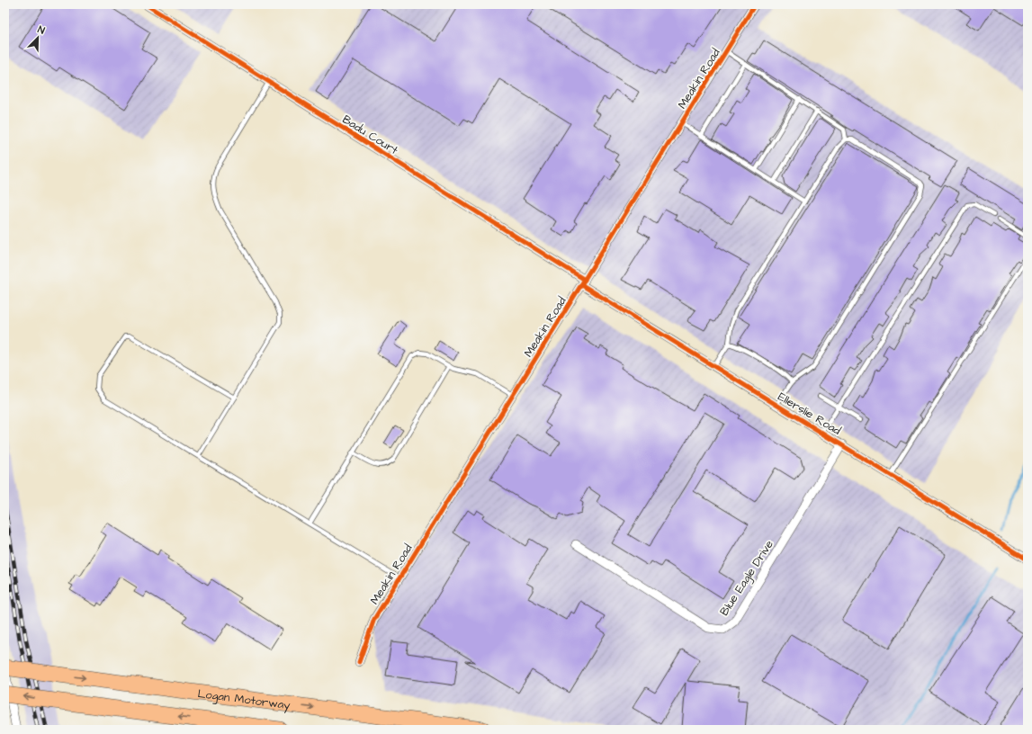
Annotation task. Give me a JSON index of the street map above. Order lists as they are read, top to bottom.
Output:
{
  "streets": {
    "highway": ["Logan Motorway"],
    "street": [
      "Meakin Road",
      "Badu Court",
      "Ellerslie Road",
      "Blue Eagle Drive"
    ]
  },
  "crossings": [
    ["Meakin Road", "Badu Court"],
    ["Meakin Road", "Ellerslie Road"],
    ["Badu Court", "Ellerslie Road"],
    ["Ellerslie Road", "Blue Eagle Drive"]
  ],
  "north": "top right"
}
